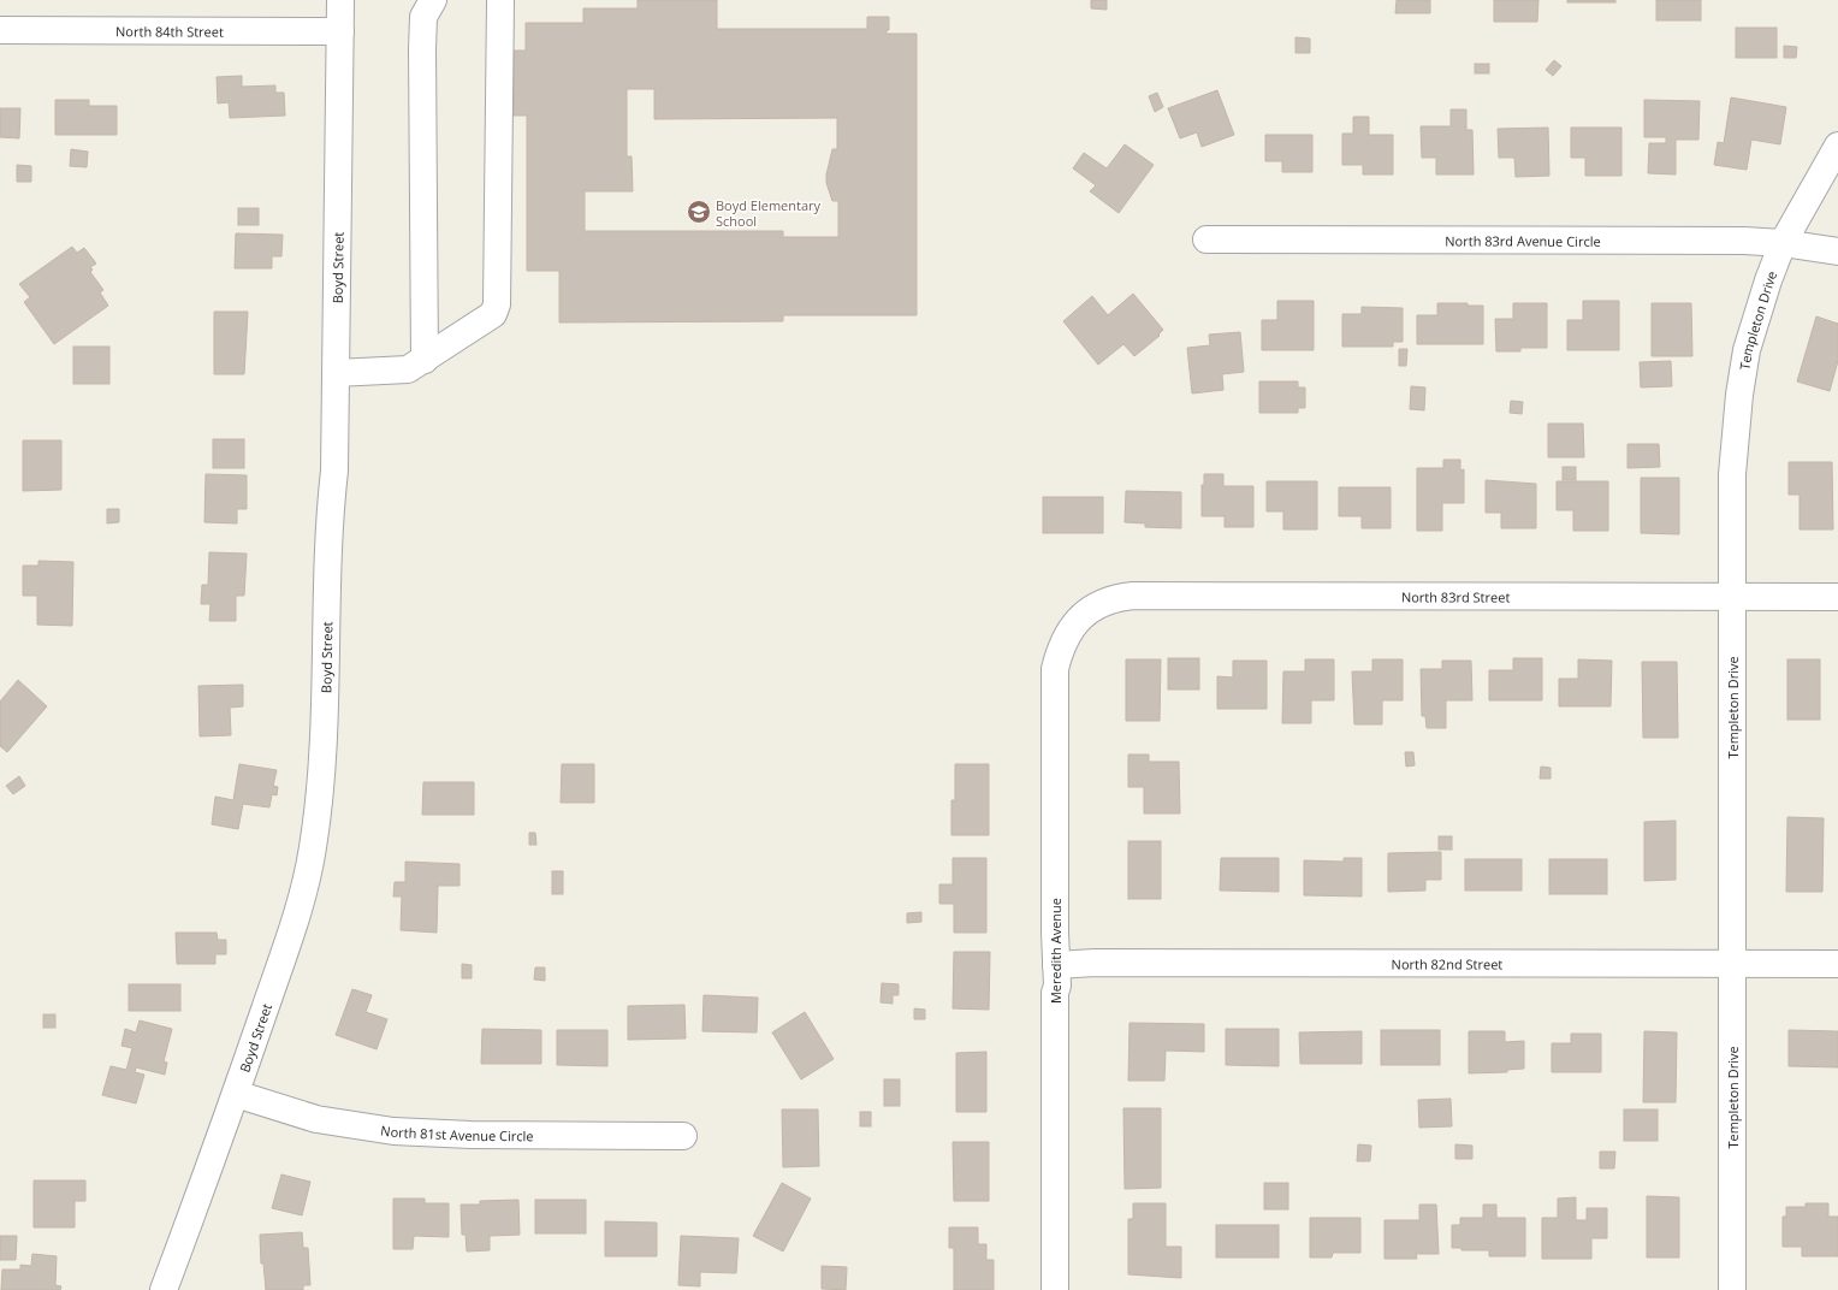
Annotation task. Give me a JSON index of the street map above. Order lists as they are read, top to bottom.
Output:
{
  "streets": {
    "street": [
      "North 84th Street",
      "North 83rd Avenue Circle",
      "Boyd Street",
      "Templeton Drive",
      "North 83rd Street",
      "Meredith Avenue",
      "North 82nd Street",
      "North 81st Avenue Circle"
    ]
  },
  "crossings": [
    ["North 84th Street", "Boyd Street"],
    ["North 83rd Avenue Circle", "Templeton Drive"],
    ["Boyd Street", "North 81st Avenue Circle"],
    ["Templeton Drive", "North 83rd Street"],
    ["Templeton Drive", "North 82nd Street"],
    ["North 83rd Street", "Meredith Avenue"],
    ["Meredith Avenue", "North 82nd Street"]
  ],
  "places": {
    "school or university": ["Boyd Elementary School"]
  }
}
